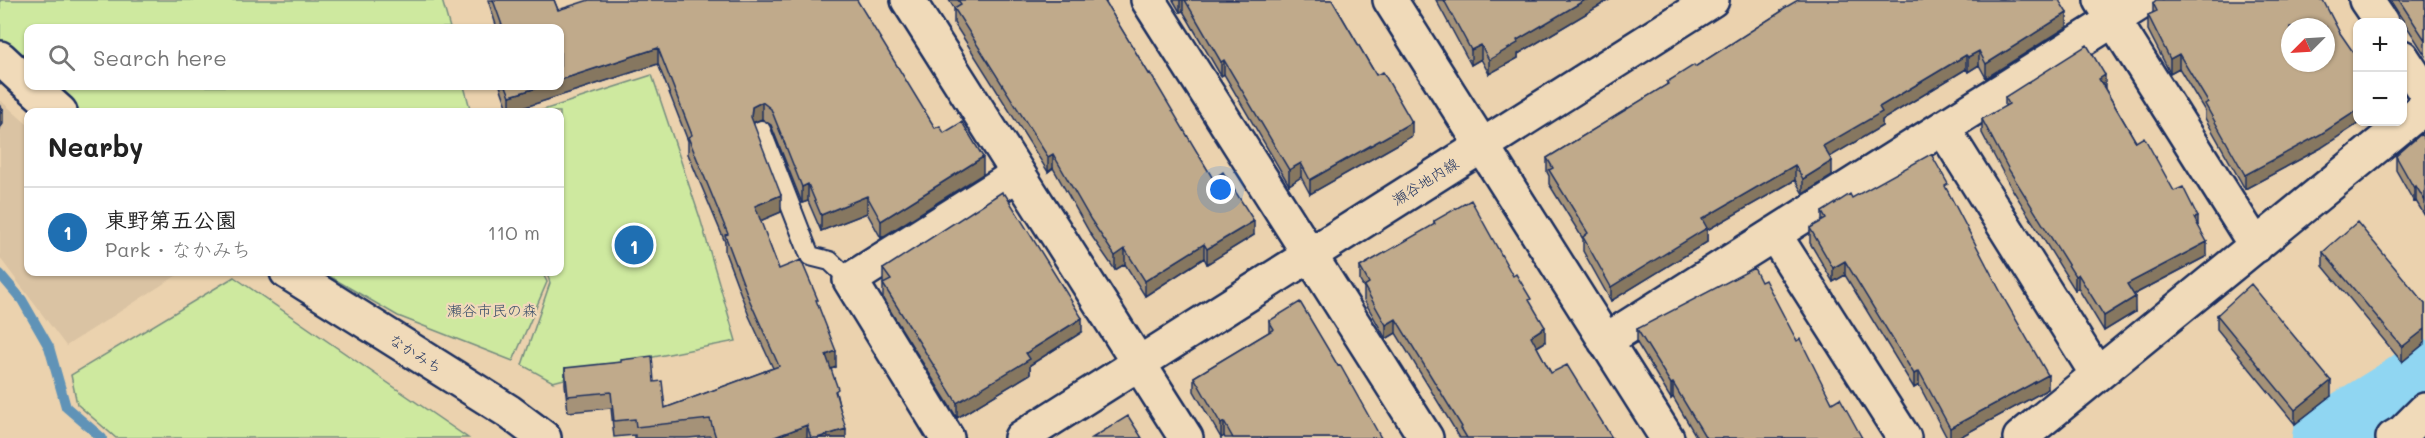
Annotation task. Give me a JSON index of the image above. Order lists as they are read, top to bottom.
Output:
{
  "streets": {
    "street": ["瀬谷地内線", "なかみち"]
  },
  "parks": ["瀬谷市民の森"],
  "north": "bottom left",
  "page": {
    "map_buttons": ["+", "−"],
    "search": "Search here",
    "heading": "Nearby",
    "list": [
      {
        "mark": "1",
        "name": "東野第五公園",
        "note": "Park · なかみち",
        "value": "110 m"
      }
    ],
    "pins": "1"
  }
}
